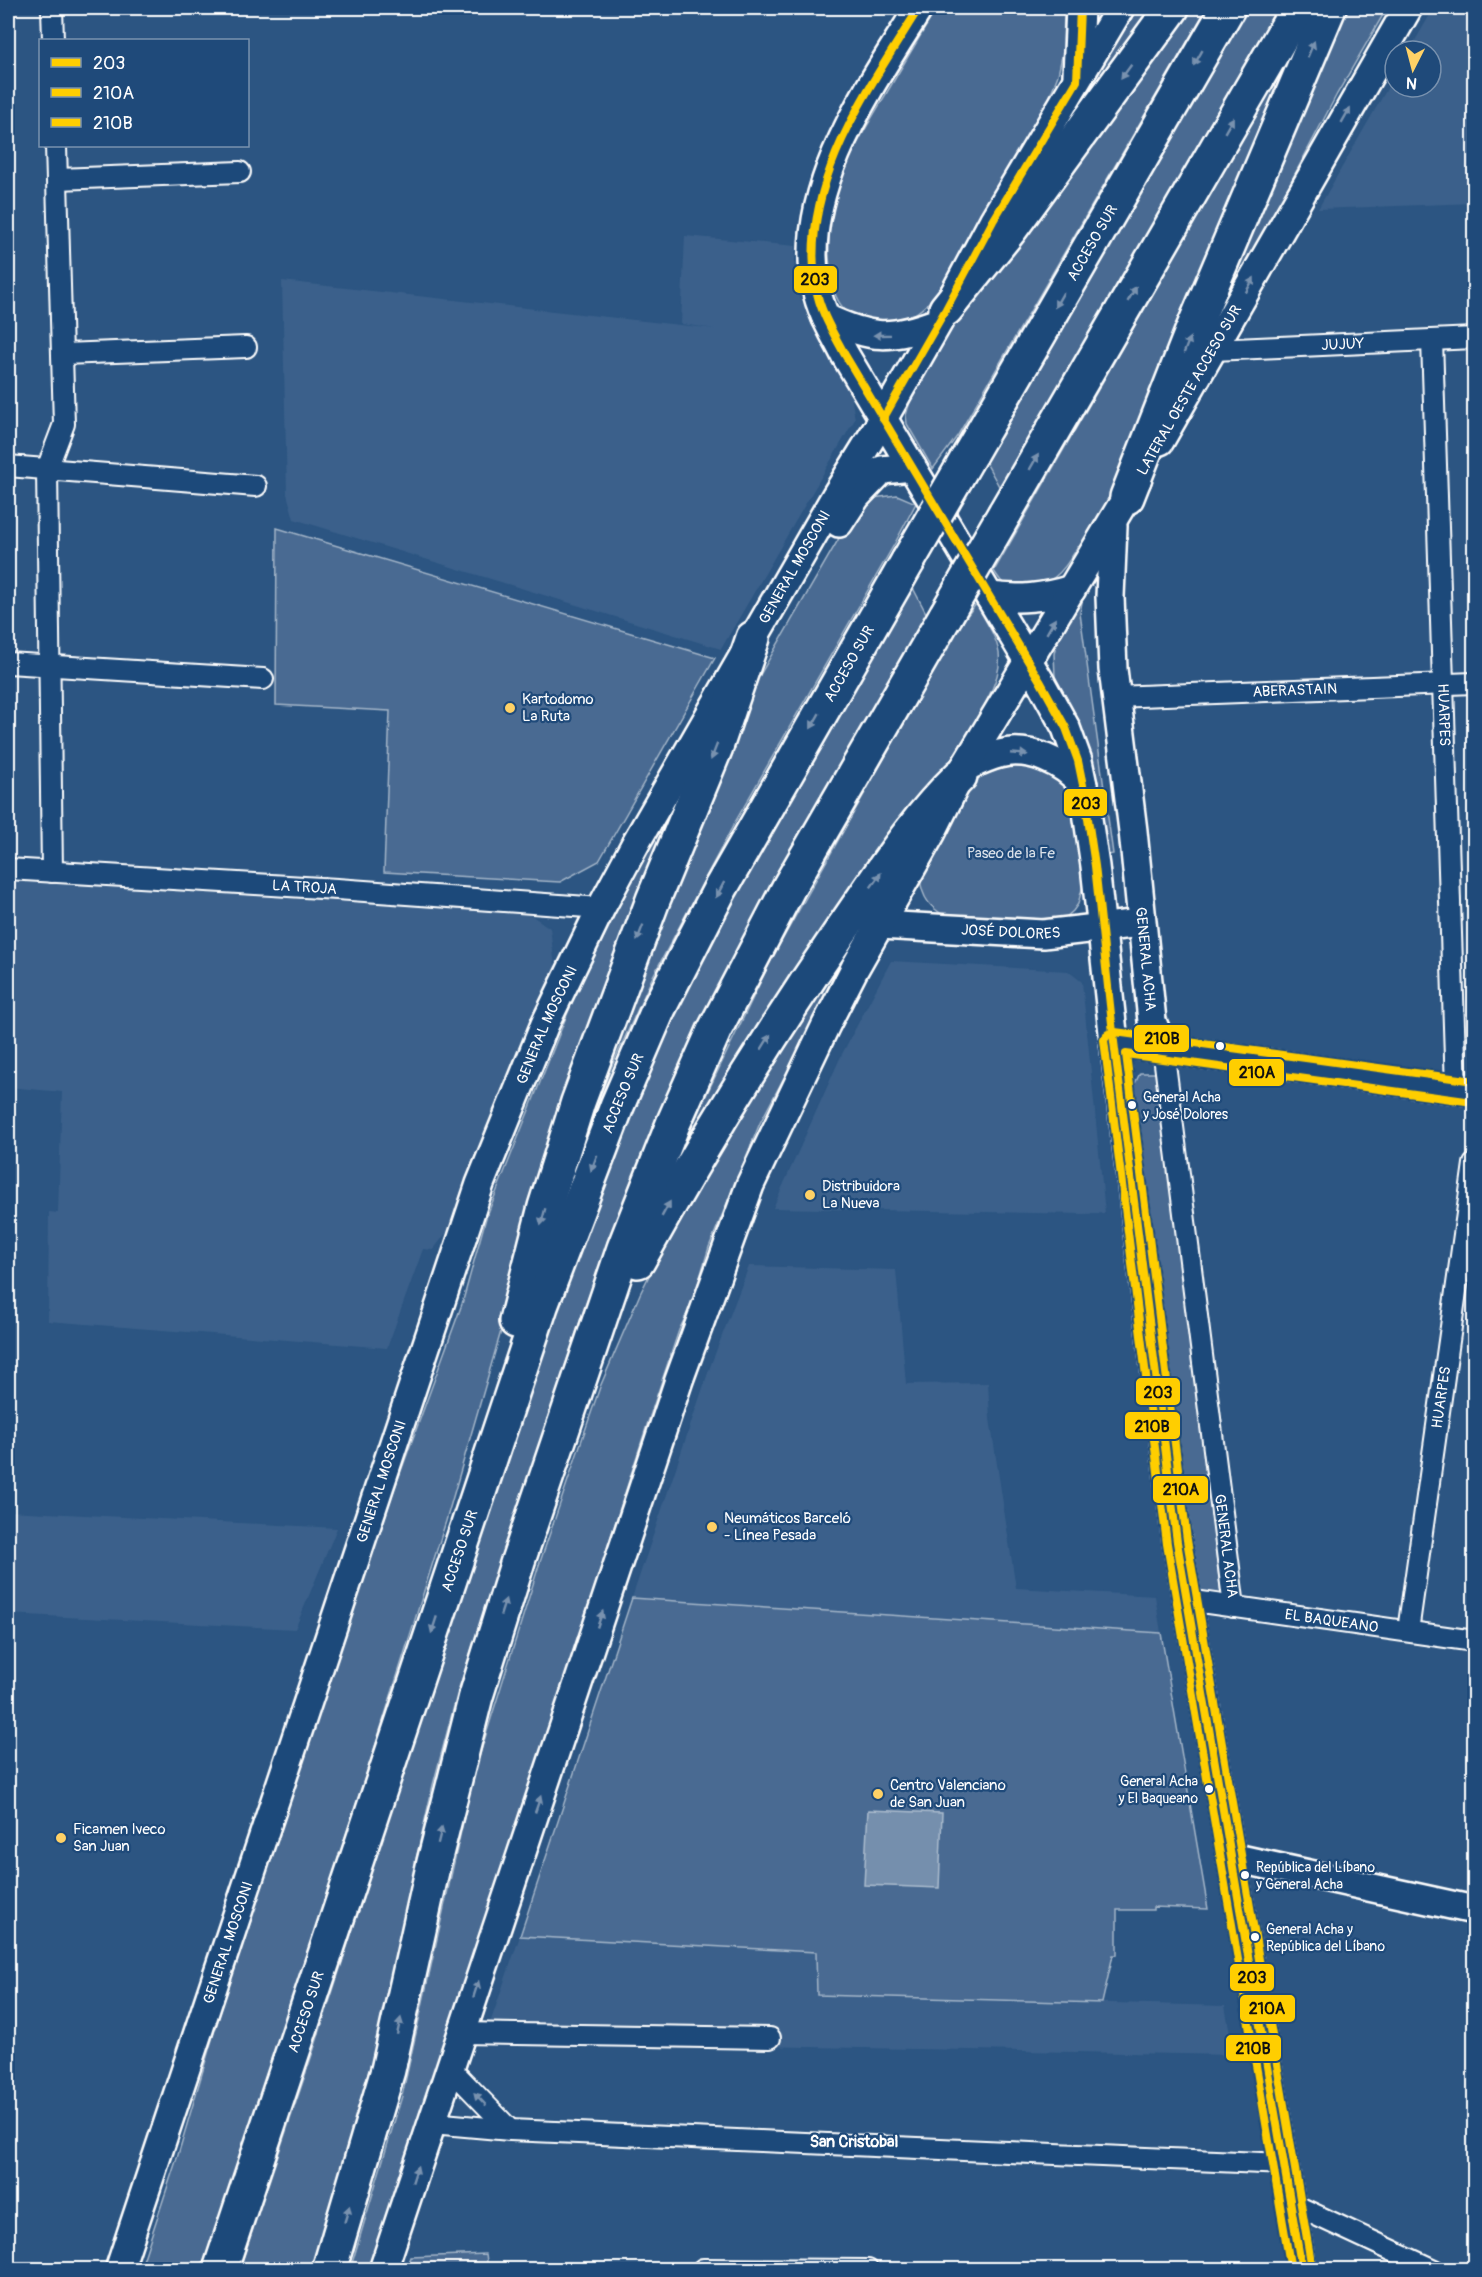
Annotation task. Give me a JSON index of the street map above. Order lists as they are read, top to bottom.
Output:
{
  "streets": {
    "highway": ["ACCESO SUR"],
    "street": [
      "JUJUY",
      "LATERAL OESTE ACCESO SUR",
      "GENERAL MOSCONI",
      "ABERASTAIN",
      "HUARPES",
      "LA TROJA",
      "JOSÉ DOLORES",
      "GENERAL ACHA",
      "EL BAQUEANO"
    ]
  },
  "crossings": [
    ["JUJUY", "LATERAL OESTE ACCESO SUR"],
    ["JUJUY", "HUARPES"],
    ["LATERAL OESTE ACCESO SUR", "GENERAL ACHA"],
    ["GENERAL MOSCONI", "LA TROJA"],
    ["ABERASTAIN", "HUARPES"],
    ["ABERASTAIN", "GENERAL ACHA"],
    ["HUARPES", "EL BAQUEANO"],
    ["JOSÉ DOLORES", "GENERAL ACHA"],
    ["GENERAL ACHA", "EL BAQUEANO"]
  ],
  "one_way": ["LATERAL OESTE ACCESO SUR"],
  "districts": ["San Cristobal"],
  "parks": ["Paseo de la Fe"],
  "places": [
    "Kartodomo La Ruta",
    "General Acha y José Dolores",
    "Distribuidora La Nueva",
    "Neumáticos Barceló - Línea Pesada",
    "General Acha y El Baqueano",
    "Centro Valenciano de San Juan",
    "Ficamen Iveco San Juan",
    "República del Líbano y General Acha",
    "General Acha y República del Líbano"
  ],
  "lines": ["transit line 203", "transit line 210B", "transit line 210A"],
  "legend": ["203", "210A", "210B"],
  "north": "bottom"
}
